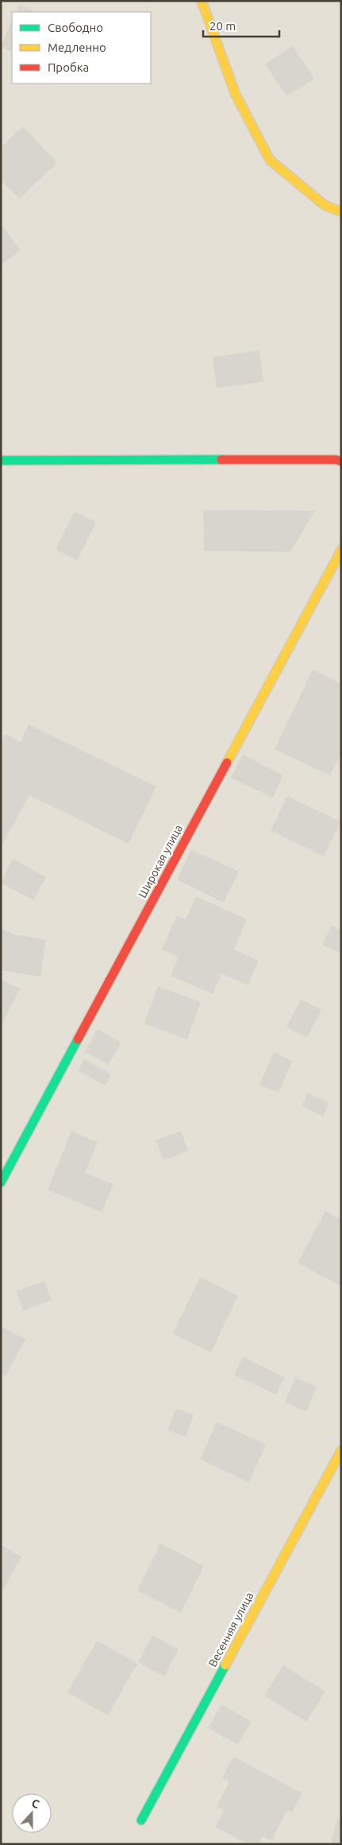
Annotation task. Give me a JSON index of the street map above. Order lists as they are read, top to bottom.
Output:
{
  "streets": {
    "street": ["Широкая улица", "Весенняя улица"]
  },
  "legend": ["Свободно", "Медленно", "Пробка"],
  "scale_bar": "20 m",
  "north": "top"
}
